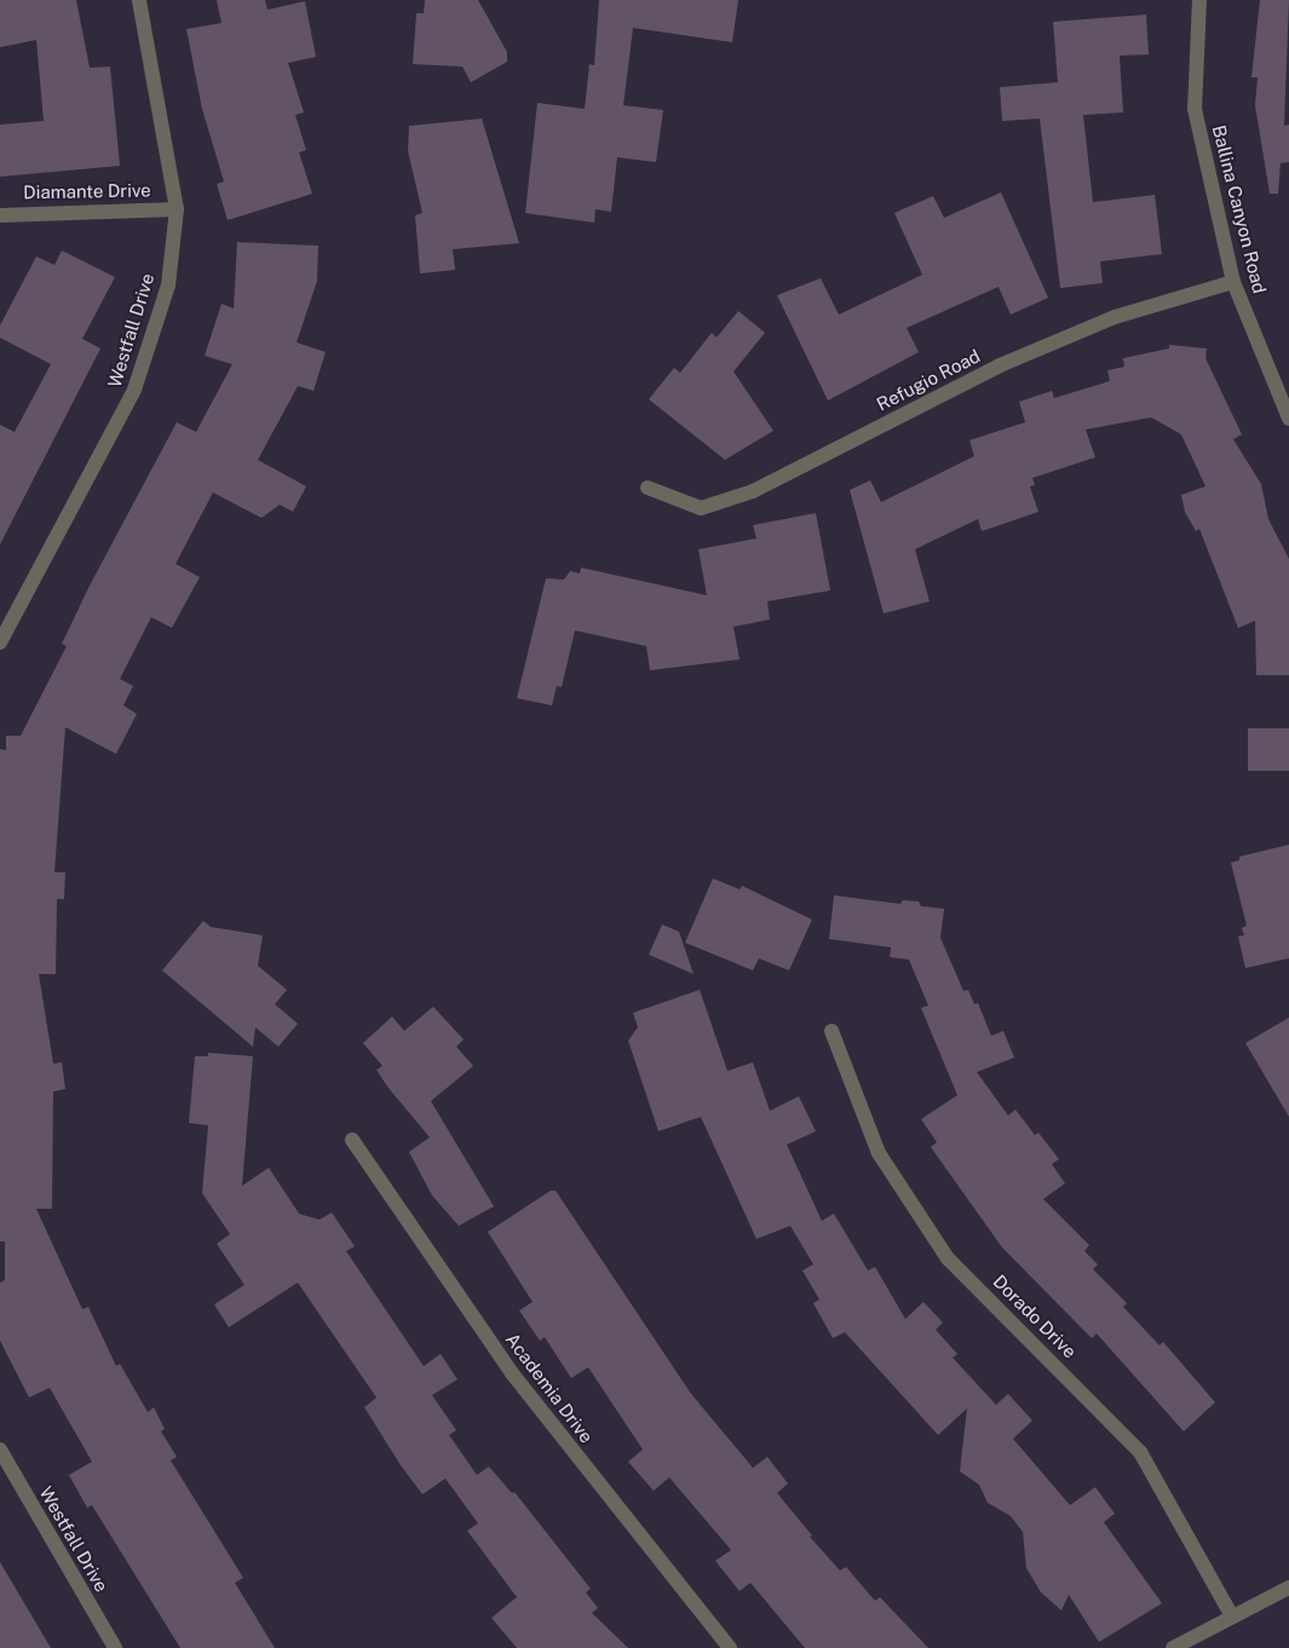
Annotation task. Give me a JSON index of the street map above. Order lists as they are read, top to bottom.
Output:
{
  "streets": {
    "street": [
      "Diamante Drive",
      "Ballina Canyon Road",
      "Westfall Drive",
      "Refugio Road",
      "Dorado Drive",
      "Academia Drive"
    ]
  },
  "crossings": [
    ["Diamante Drive", "Westfall Drive"],
    ["Ballina Canyon Road", "Refugio Road"]
  ]
}
